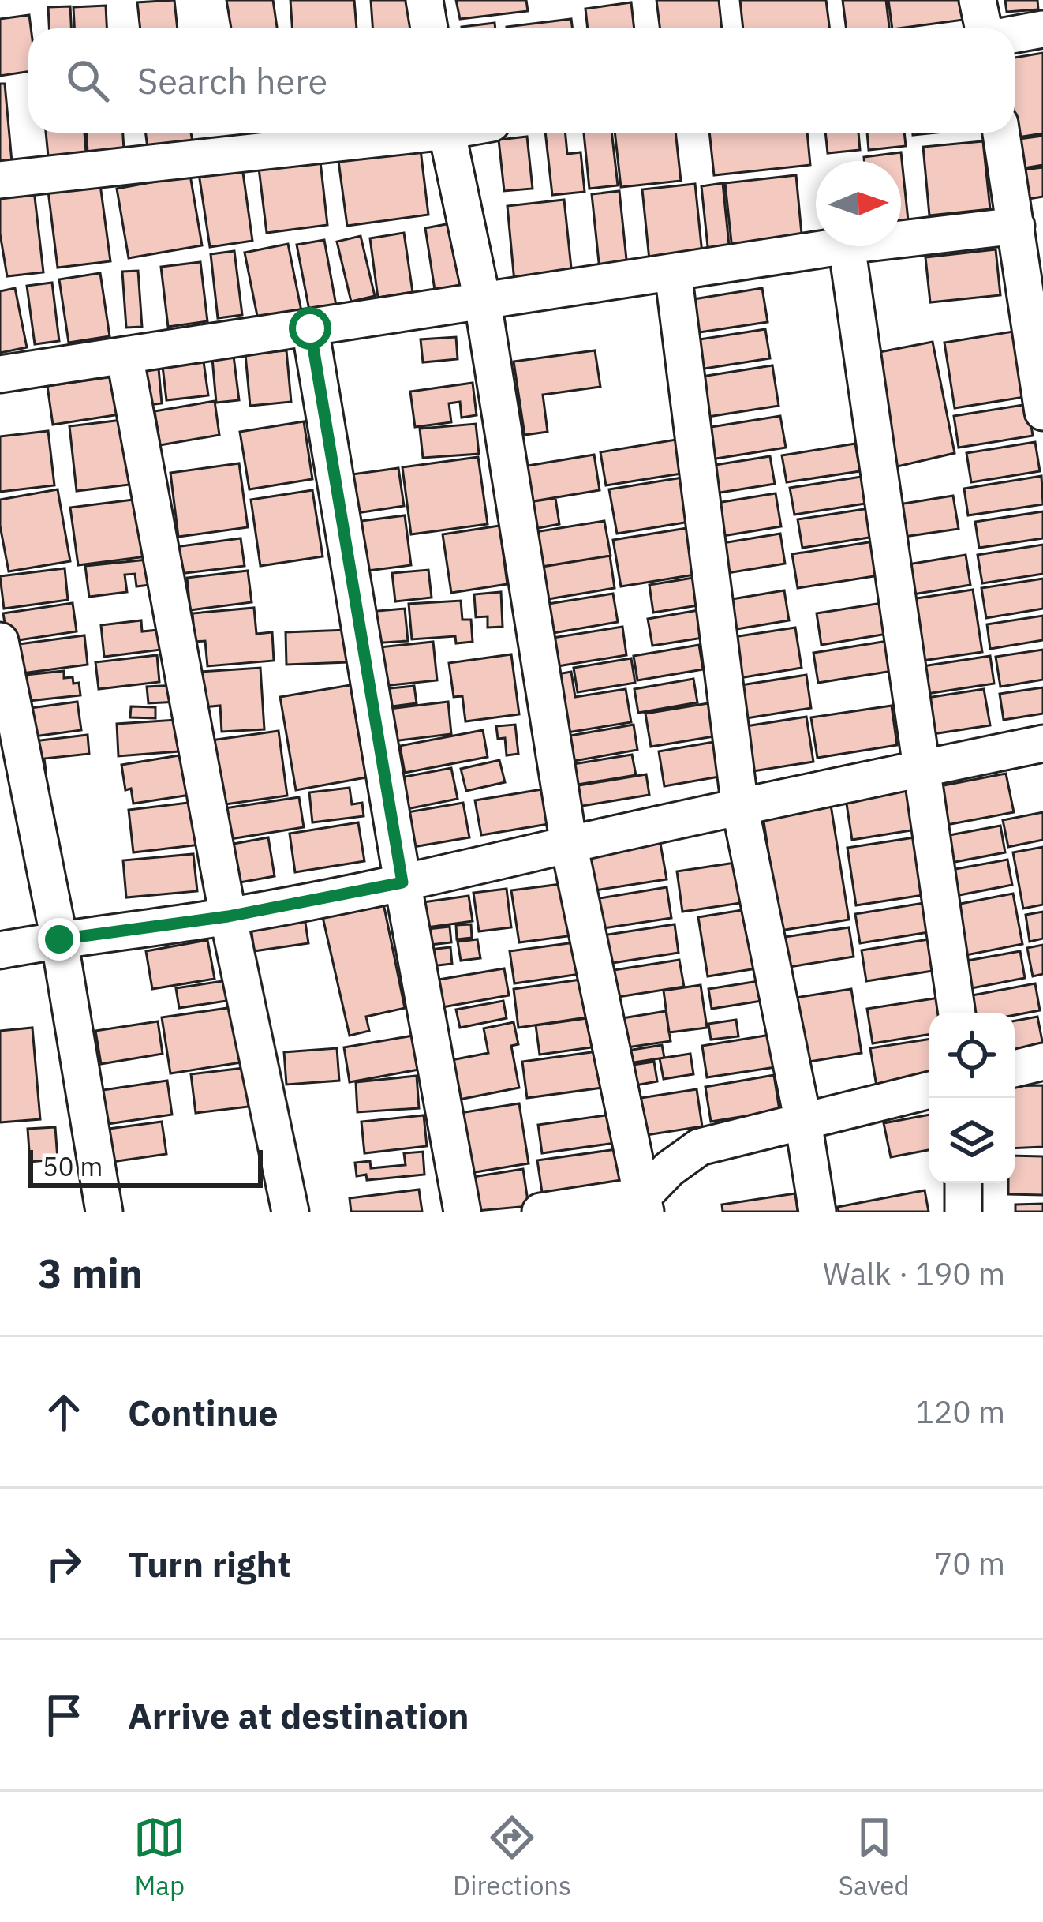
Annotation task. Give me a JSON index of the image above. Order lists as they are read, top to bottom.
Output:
{
  "scale_bar": "50 m",
  "north": "right",
  "page": {
    "search": "Search here",
    "scale": "50 m",
    "heading": ["3 min", "Walk · 190 m"],
    "list": [
      ["Continue", "120 m"],
      ["Turn right", "70 m"],
      "Arrive at destination"
    ],
    "nav": ["Map", "Directions", "Saved"]
  }
}
